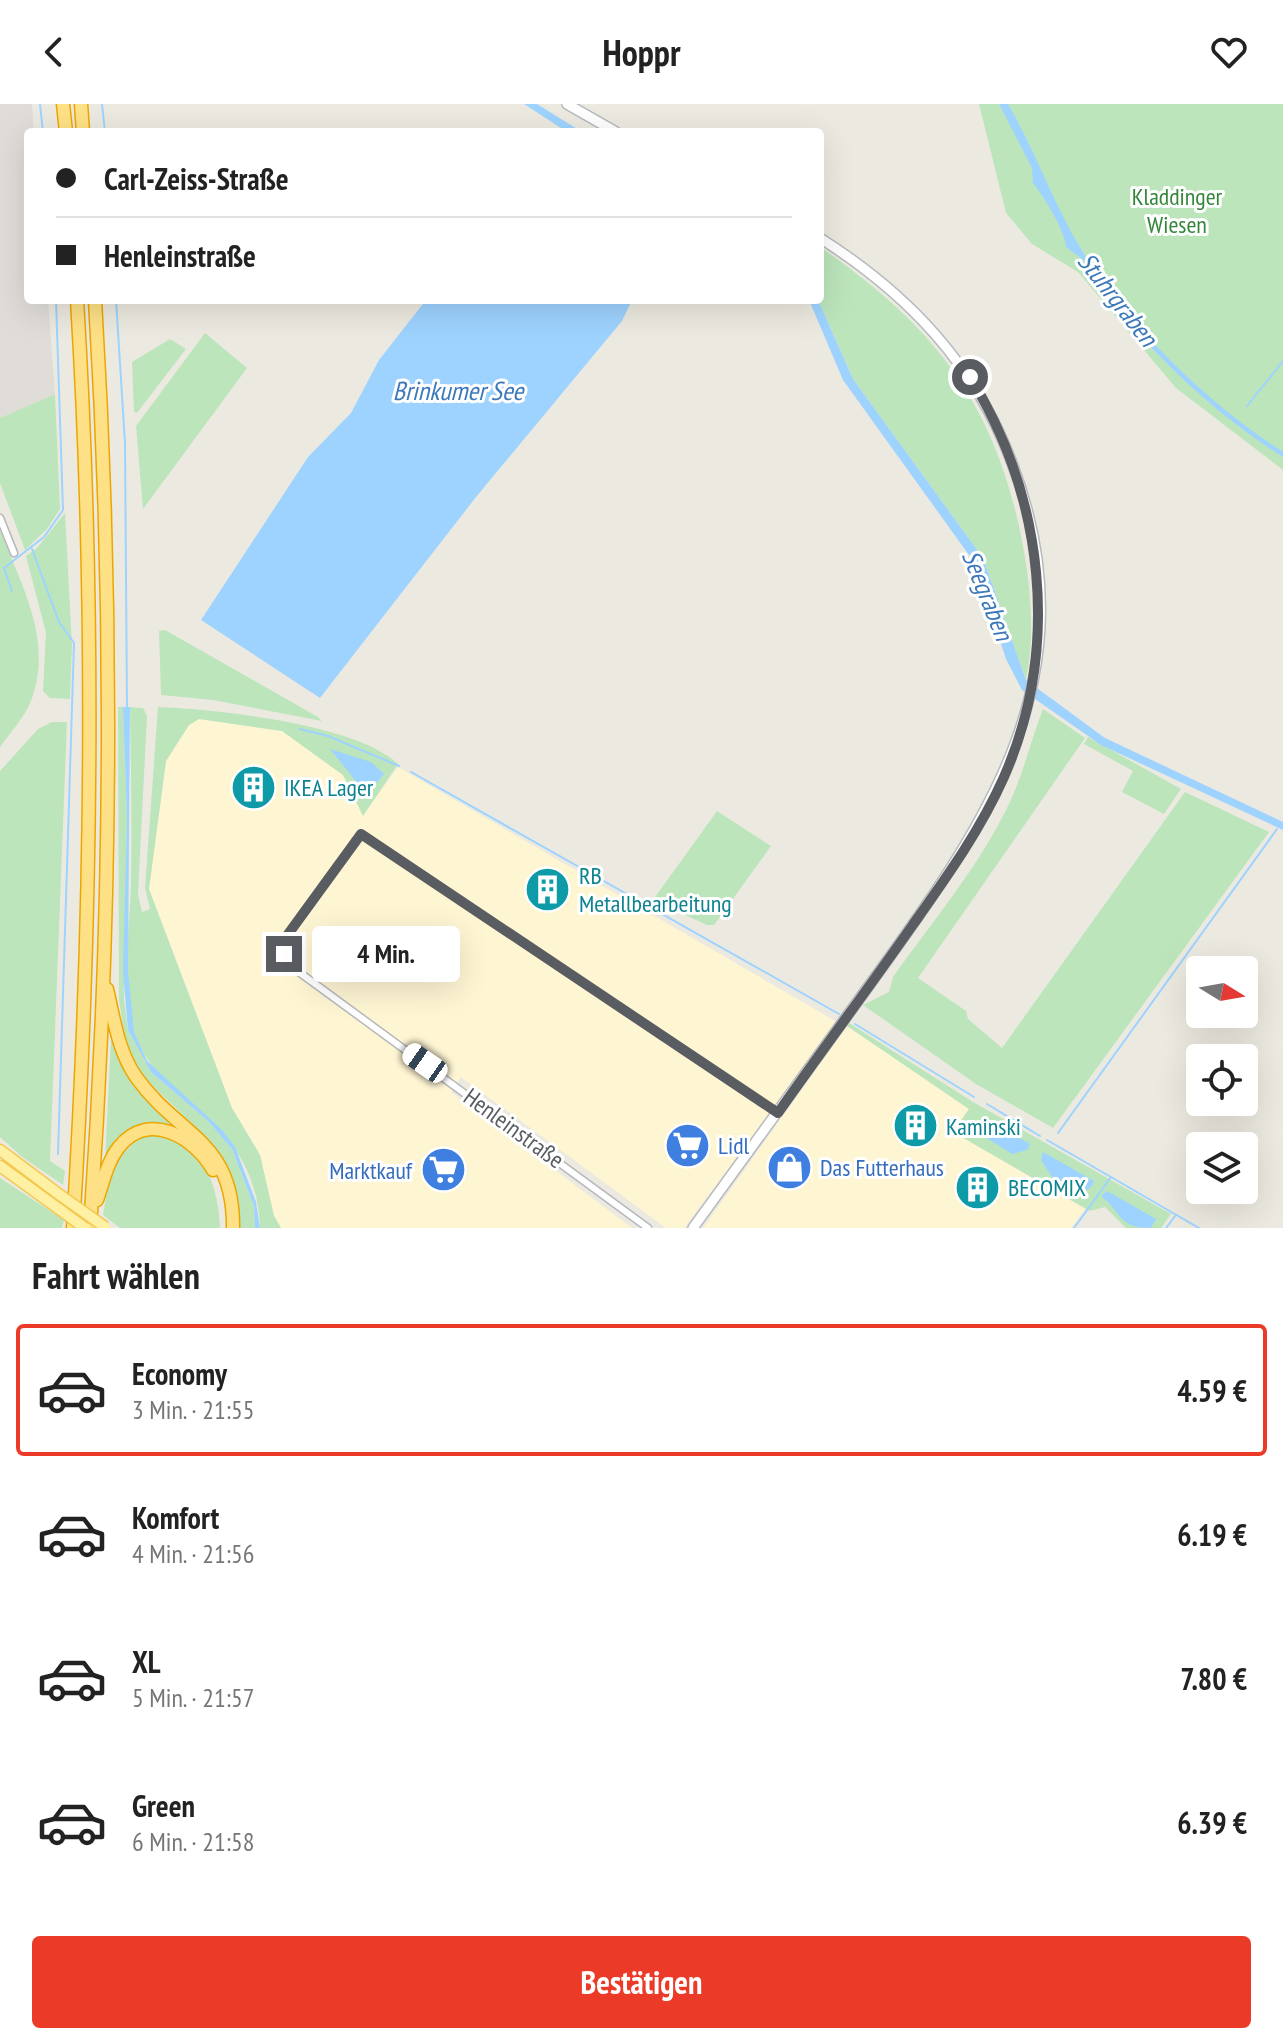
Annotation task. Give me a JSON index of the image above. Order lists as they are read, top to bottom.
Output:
{
  "streets": {
    "street": ["Henleinstraße"]
  },
  "water": ["Stuhrgraben", "Brinkumer See", "Seegraben"],
  "parks": ["Kladdinger Wiesen"],
  "places": {
    "building": [
      "IKEA Lager",
      "RB Metallbearbeitung",
      "Kaminski",
      "BECOMIX"
    ],
    "supermarket": ["Lidl", "Marktkauf"],
    "shop": ["Das Futterhaus"]
  },
  "north": "right",
  "page": {
    "header": "Hoppr",
    "banner": ["Carl-Zeiss-Straße", "Henleinstraße"],
    "bubble": "4 Min.",
    "heading": "Fahrt wählen",
    "list": [
      {
        "name": "Economy",
        "note": "3 Min. · 21:55",
        "value": "4.59 €"
      },
      {
        "name": "Komfort",
        "note": "4 Min. · 21:56",
        "value": "6.19 €"
      },
      {
        "name": "XL",
        "note": "5 Min. · 21:57",
        "value": "7.80 €"
      },
      {
        "name": "Green",
        "note": "6 Min. · 21:58",
        "value": "6.39 €"
      }
    ],
    "buttons": "Bestätigen"
  }
}
